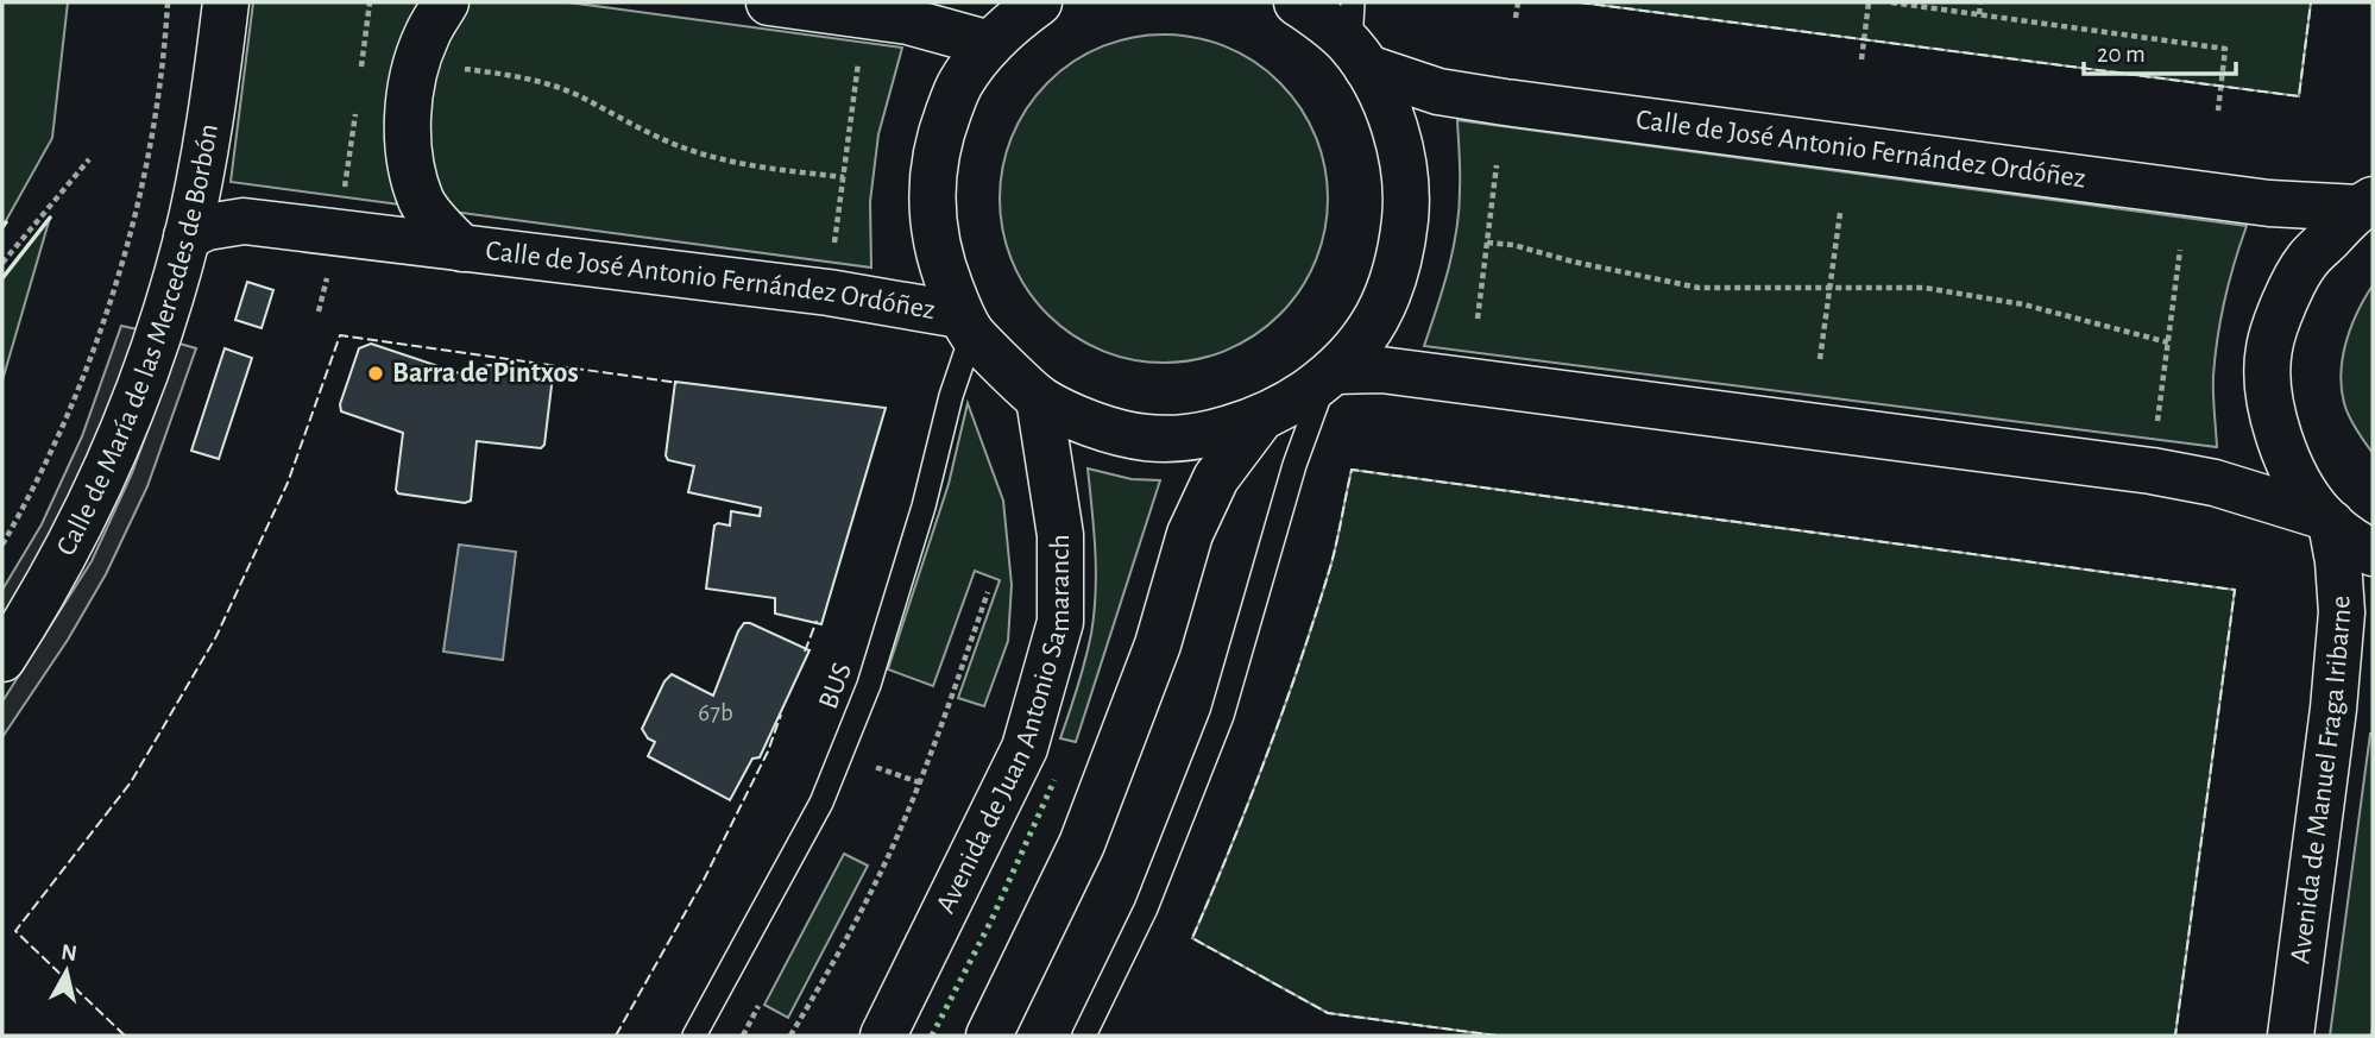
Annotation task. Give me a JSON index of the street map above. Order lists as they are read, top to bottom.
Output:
{
  "streets": {
    "street": [
      "Calle de José Antonio Fernández Ordóñez",
      "Calle de María de las Mercedes de Borbón",
      "Avenida de Juan Antonio Samaranch",
      "Avenida de Manuel Fraga Iribarne"
    ],
    "lane": ["BUS"]
  },
  "crossings": [
    ["Calle de José Antonio Fernández Ordóñez", "Calle de María de las Mercedes de Borbón"],
    ["Calle de José Antonio Fernández Ordóñez", "BUS"]
  ],
  "places": ["Barra de Pintxos"],
  "house_numbers": ["67b"],
  "scale_bar": "20 m",
  "north": "top"
}
